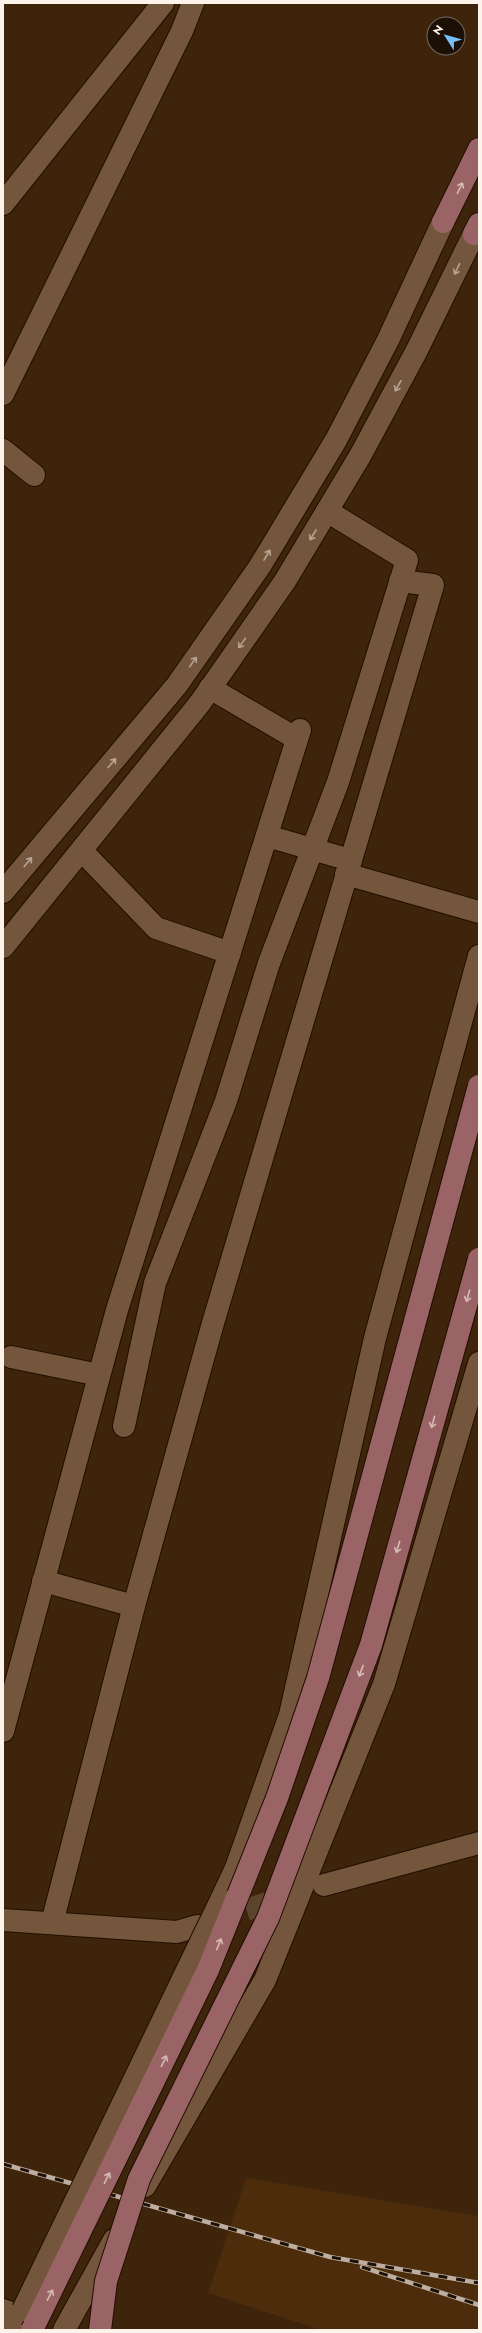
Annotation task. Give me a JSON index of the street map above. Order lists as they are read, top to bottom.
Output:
{
  "north": "top left"
}
